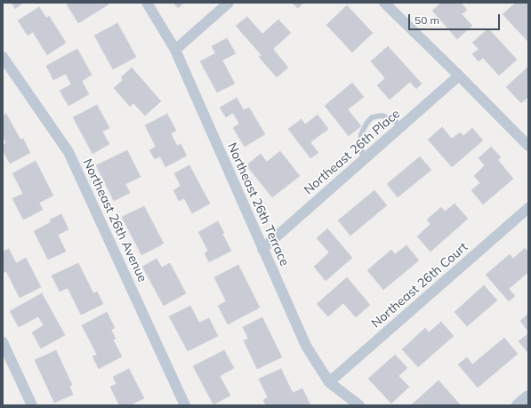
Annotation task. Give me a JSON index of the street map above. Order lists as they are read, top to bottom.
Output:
{
  "streets": {
    "street": [
      "Northeast 26th Place",
      "Northeast 26th Terrace",
      "Northeast 26th Avenue",
      "Northeast 26th Court"
    ]
  },
  "crossings": [
    ["Northeast 26th Place", "Northeast 26th Terrace"],
    ["Northeast 26th Terrace", "Northeast 26th Court"]
  ],
  "scale_bar": "50 m"
}
